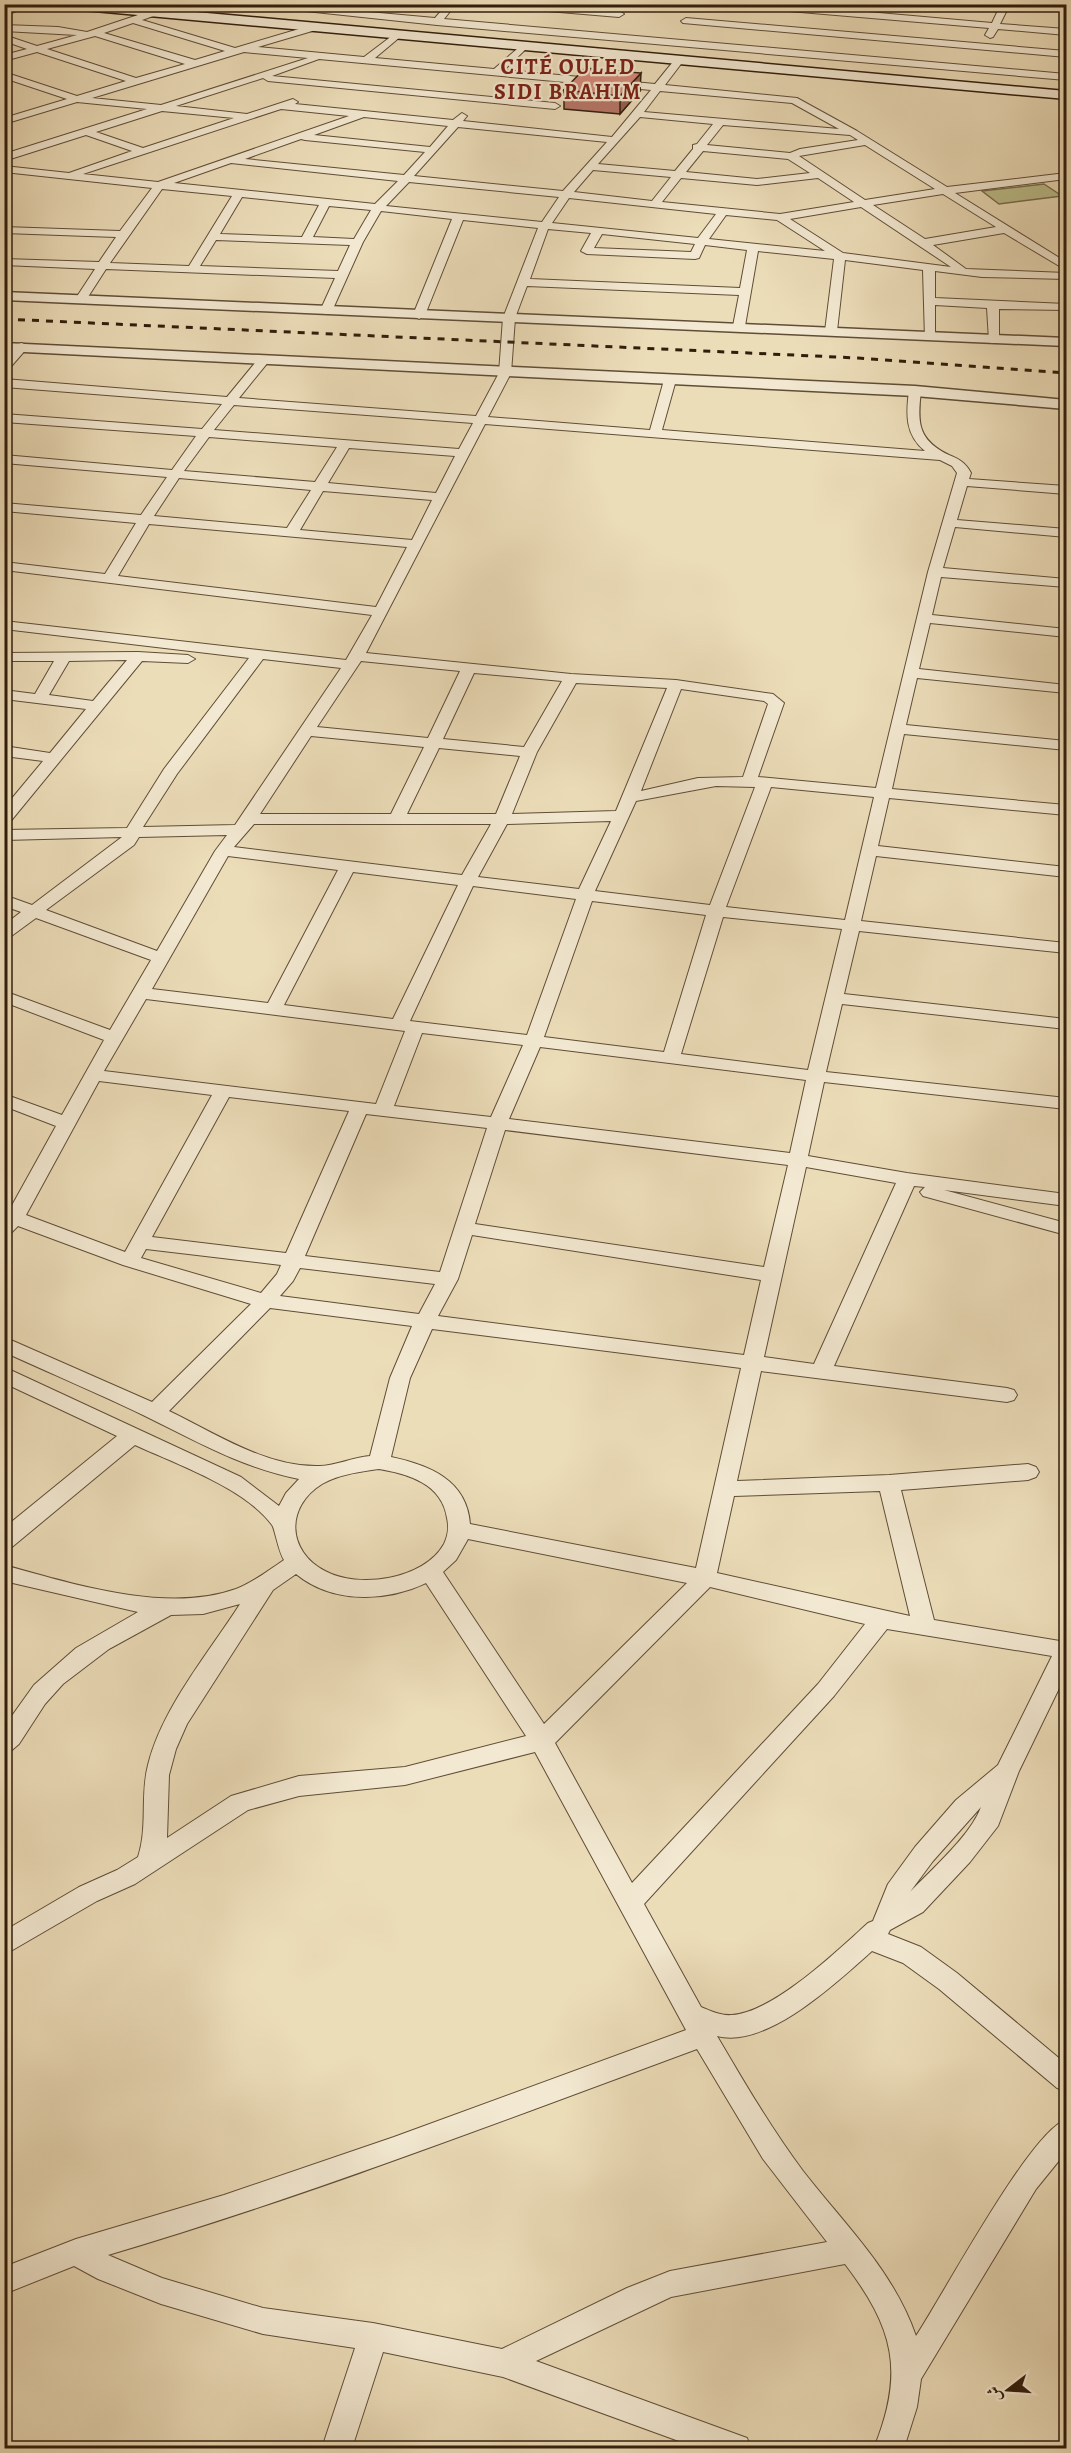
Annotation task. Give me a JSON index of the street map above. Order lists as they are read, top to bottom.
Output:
{
  "districts": ["CITÉ OULED SIDI BRAHIM"],
  "north": "left"
}
